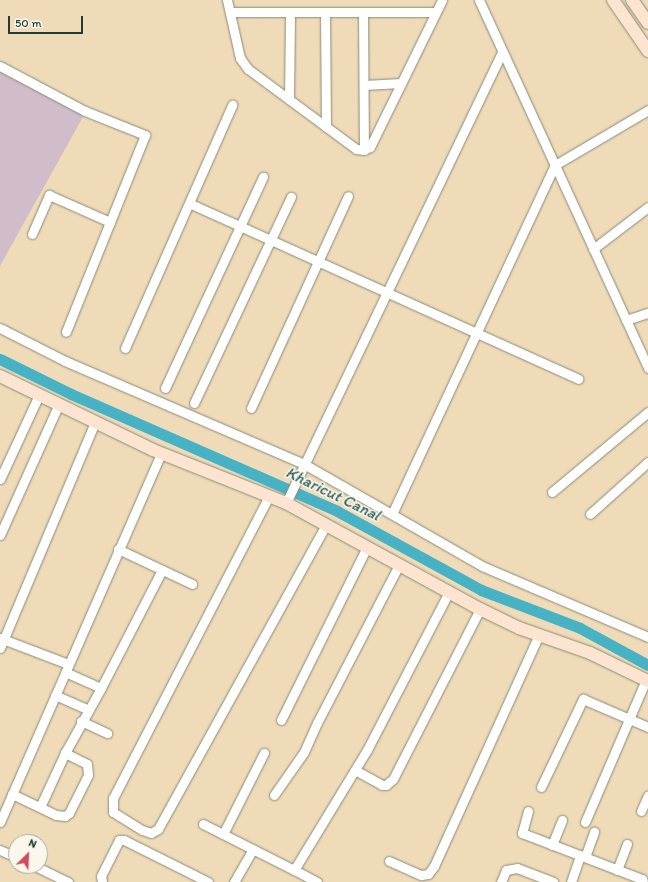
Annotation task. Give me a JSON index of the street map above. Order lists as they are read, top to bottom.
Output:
{
  "water": ["Kharicut Canal"],
  "scale_bar": "50 m",
  "north": "top right"
}
